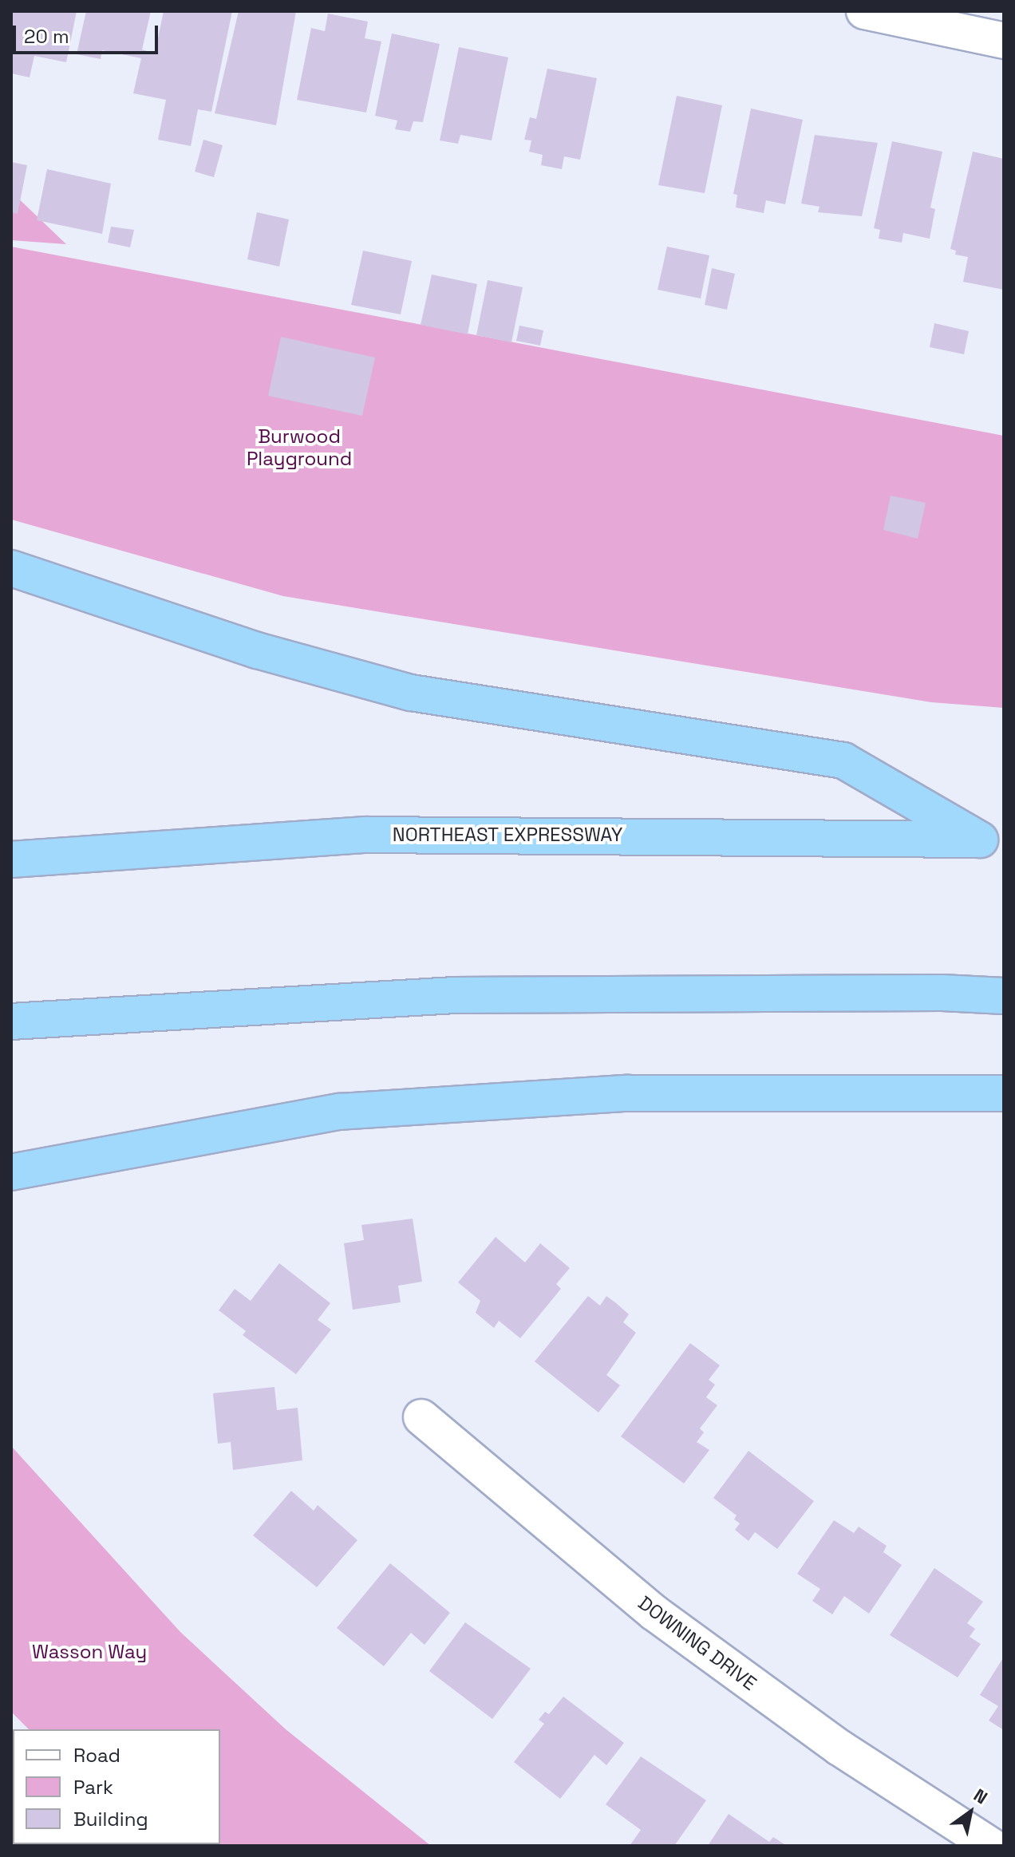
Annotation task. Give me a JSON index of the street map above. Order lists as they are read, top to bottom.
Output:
{
  "streets": {
    "highway": ["NORTHEAST EXPRESSWAY"],
    "street": ["DOWNING DRIVE"]
  },
  "parks": ["Burwood Playground", "Wasson Way"],
  "legend": ["Road", "Park", "Building"],
  "scale_bar": "20 m",
  "north": "top right"
}
